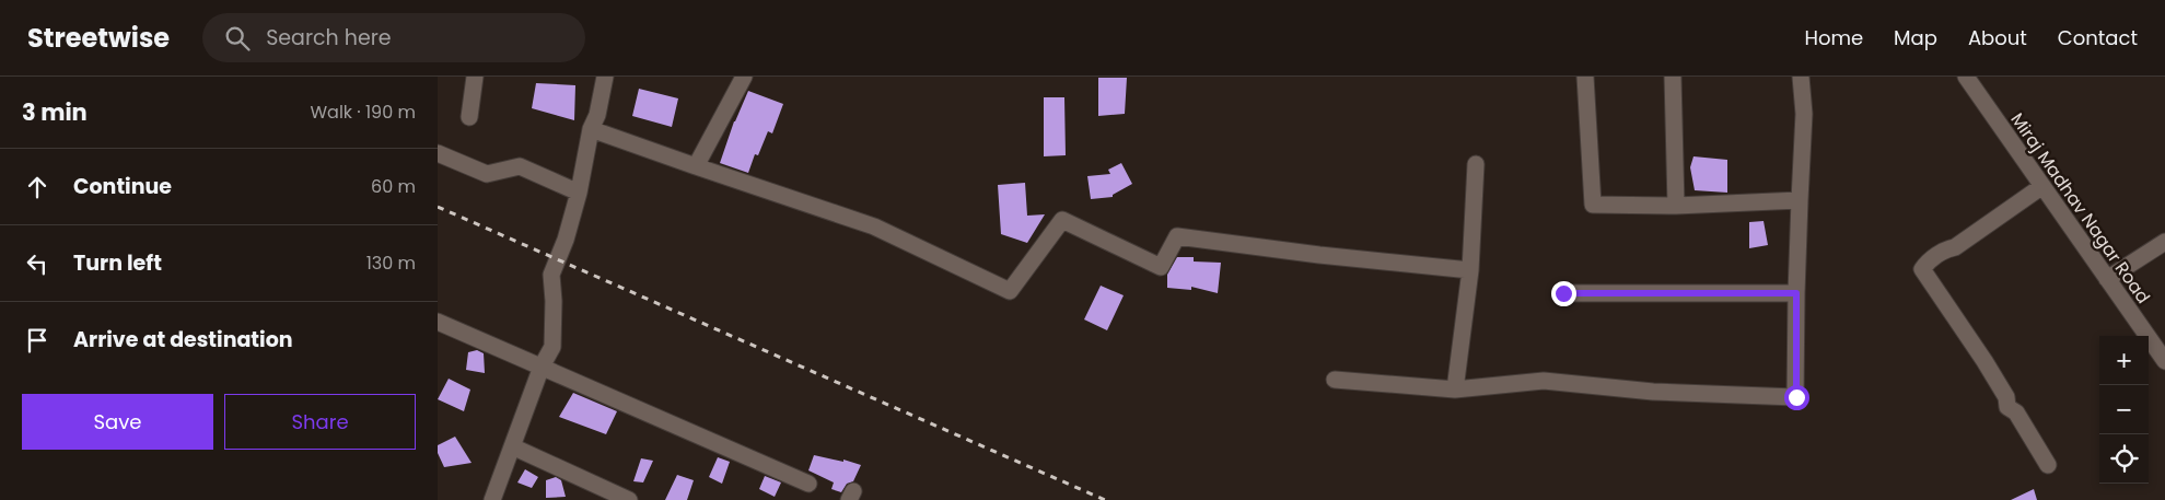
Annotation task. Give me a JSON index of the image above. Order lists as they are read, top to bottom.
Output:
{
  "streets": {
    "street": ["Miraj Madhav Nagar Road"]
  },
  "page": {
    "header": "Streetwise",
    "search": "Search here",
    "nav": [
      "Home",
      "Map",
      "About",
      "Contact"
    ],
    "heading": ["3 min", "Walk · 190 m"],
    "list": [
      ["Continue", "60 m"],
      ["Turn left", "130 m"],
      "Arrive at destination"
    ],
    "map_buttons": ["+", "−"],
    "buttons": ["Save", "Share"]
  }
}
